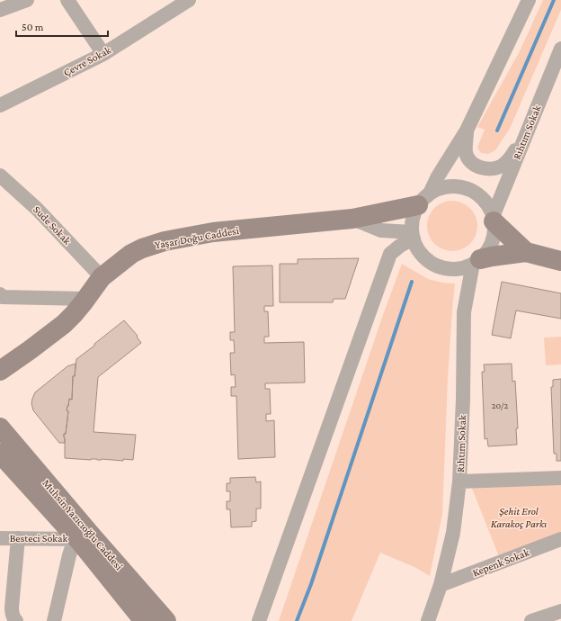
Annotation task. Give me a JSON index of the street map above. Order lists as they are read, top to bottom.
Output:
{
  "streets": {
    "street": [
      "Çevre Sokak",
      "Rıhtım Sokak",
      "Sude Sokak",
      "Yaşar Doğu Caddesi",
      "Muhsin Yazıcıoğlu Caddesi",
      "Besteci Sokak",
      "Kepenk Sokak"
    ]
  },
  "crossings": [
    ["Rıhtım Sokak", "Yaşar Doğu Caddesi"],
    ["Rıhtım Sokak", "Kepenk Sokak"],
    ["Sude Sokak", "Yaşar Doğu Caddesi"],
    ["Muhsin Yazıcıoğlu Caddesi", "Besteci Sokak"]
  ],
  "parks": ["Şehit Erol Karakoç Parkı"],
  "house_numbers": ["20/2"],
  "scale_bar": "50 m"
}
